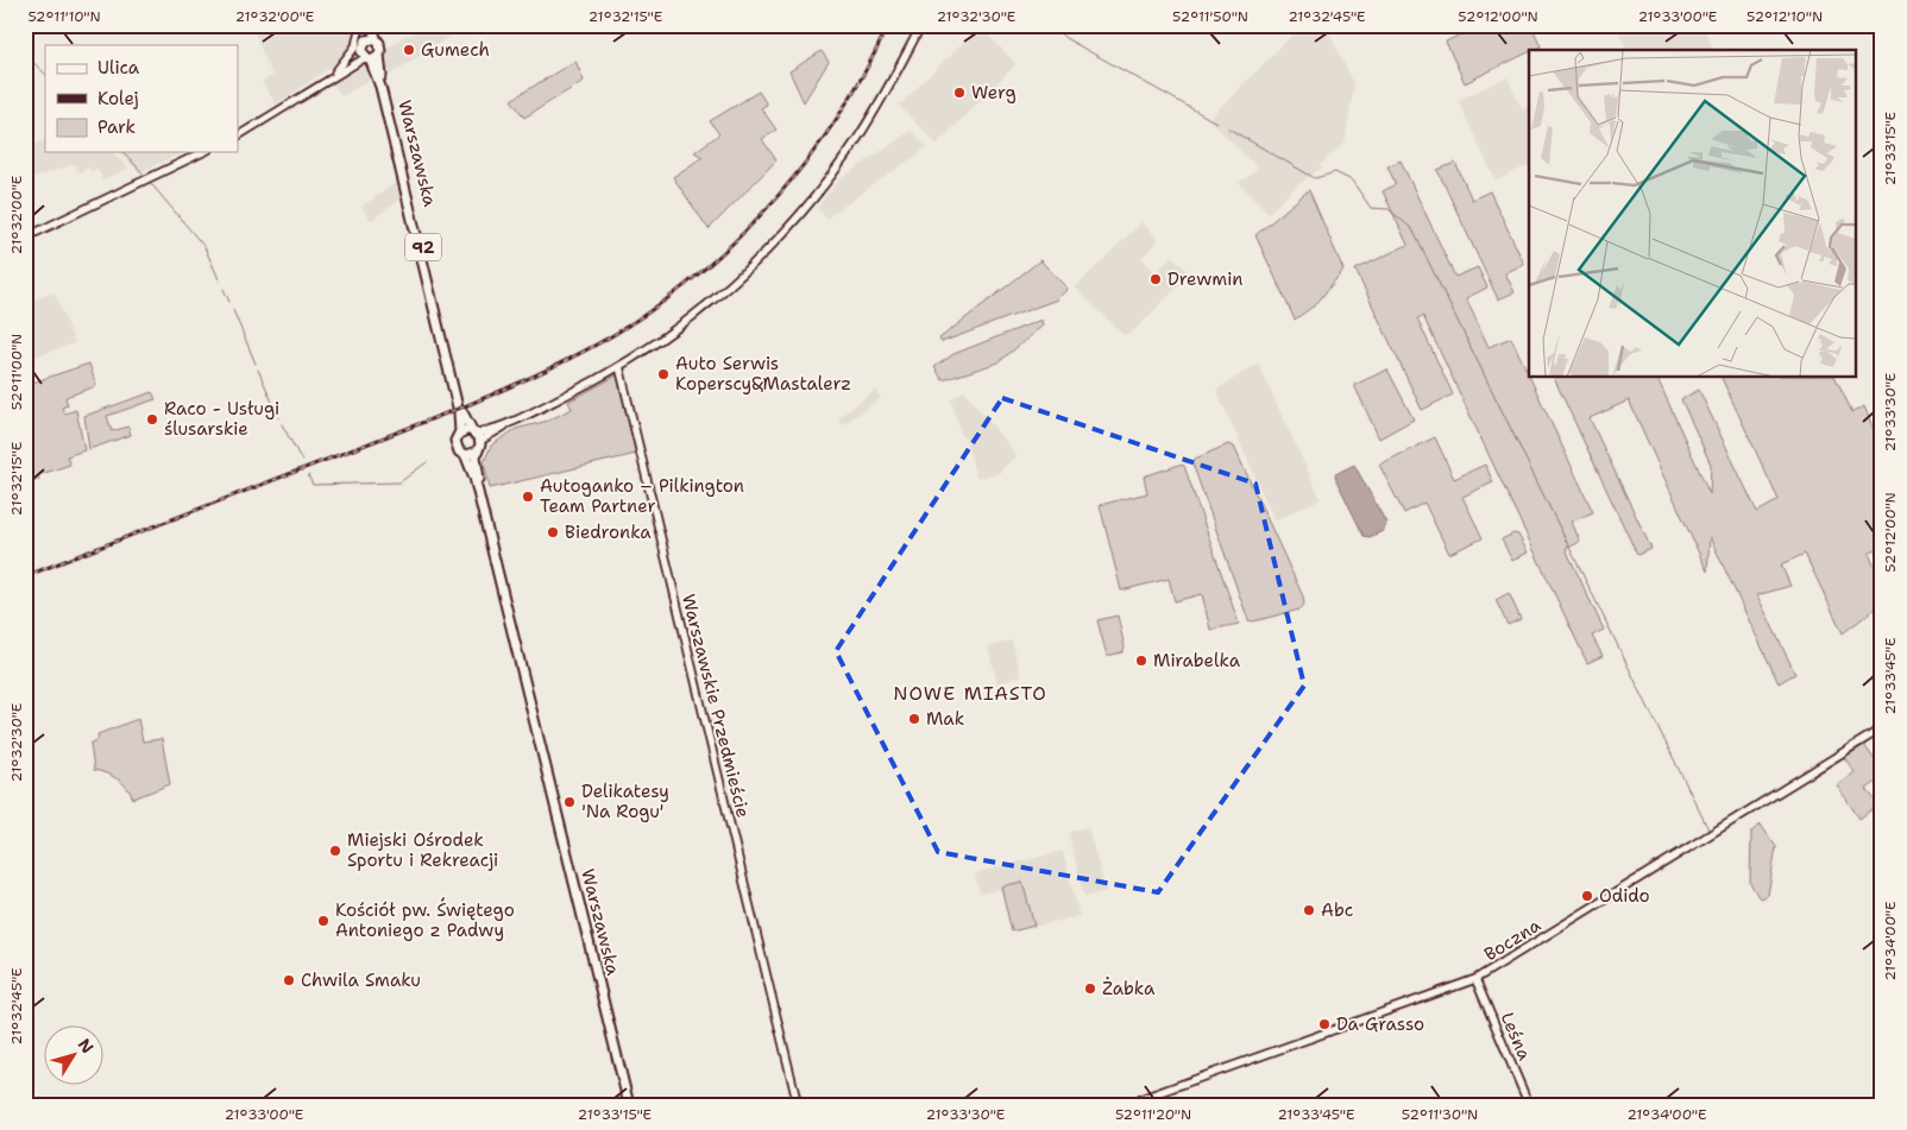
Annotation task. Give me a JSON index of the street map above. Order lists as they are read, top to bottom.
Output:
{
  "streets": {
    "main road": ["Warszawska", "92"],
    "street": ["Warszawskie Przedmieście", "Boczna", "Leśna"]
  },
  "crossings": [
    ["Warszawska", "92"],
    ["Boczna", "Leśna"]
  ],
  "districts": ["NOWE MIASTO"],
  "places": [
    "Gumech",
    "Werg",
    "Drewmin",
    "Auto Serwis Koperscy&Mastalerz",
    "Raco - Usługi ślusarskie",
    "Autoganko – Pilkington Team Partner",
    "Biedronka",
    "Mirabelka",
    "Mak",
    "Delikatesy 'Na Rogu'",
    "Miejski Ośrodek Sportu i Rekreacji",
    "Odido",
    "Abc",
    "Kościół pw. Świętego Antoniego z Padwy",
    "Chwila Smaku",
    "Żabka",
    "Da Grasso"
  ],
  "legend": ["Ulica", "Kolej", "Park"],
  "north": "top right",
  "coordinates": [
    "52°11'10\"N",
    "21°32'00\"E",
    "21°32'15\"E",
    "21°32'30\"E",
    "52°11'50\"N",
    "21°32'45\"E",
    "52°12'00\"N",
    "21°33'00\"E",
    "52°12'10\"N",
    "21°33'15\"E",
    "52°11'00\"N",
    "21°33'30\"E",
    "21°33'45\"E",
    "21°34'00\"E",
    "52°11'20\"N",
    "52°11'30\"N"
  ]
}
